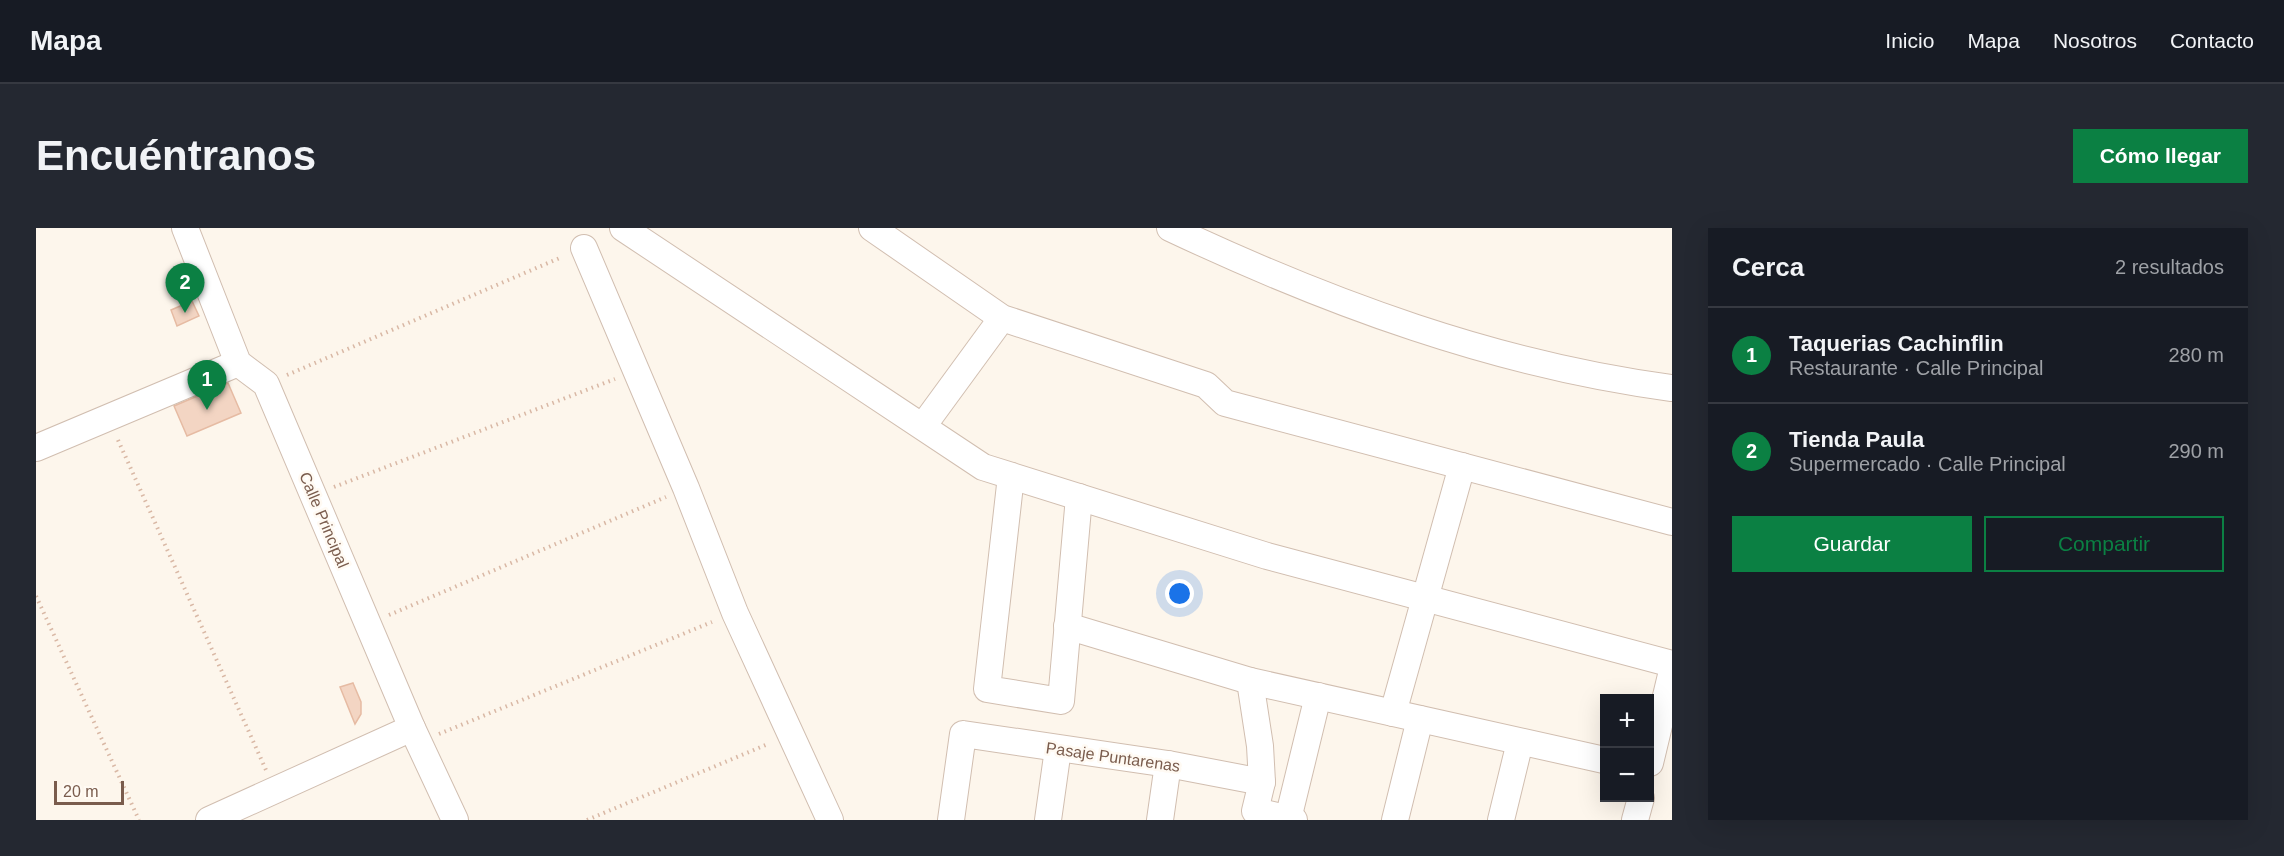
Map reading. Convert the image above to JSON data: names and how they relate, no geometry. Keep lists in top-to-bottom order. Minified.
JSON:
{"streets":{"street":["Calle Principal","Pasaje Puntarenas"]},"scale_bar":"20 m","page":{"header":"Mapa","nav":["Inicio","Mapa","Nosotros","Contacto"],"buttons":["Cómo llegar",["Guardar","Compartir"]],"title":"Encuéntranos","heading":["Cerca","2 resultados"],"pins":["2","1"],"list":[{"mark":"1","name":"Taquerias Cachinflin","note":"Restaurante · Calle Principal","value":"280 m"},{"mark":"2","name":"Tienda Paula","note":"Supermercado · Calle Principal","value":"290 m"}],"map_buttons":["+","−"],"scale":"20 m"}}
